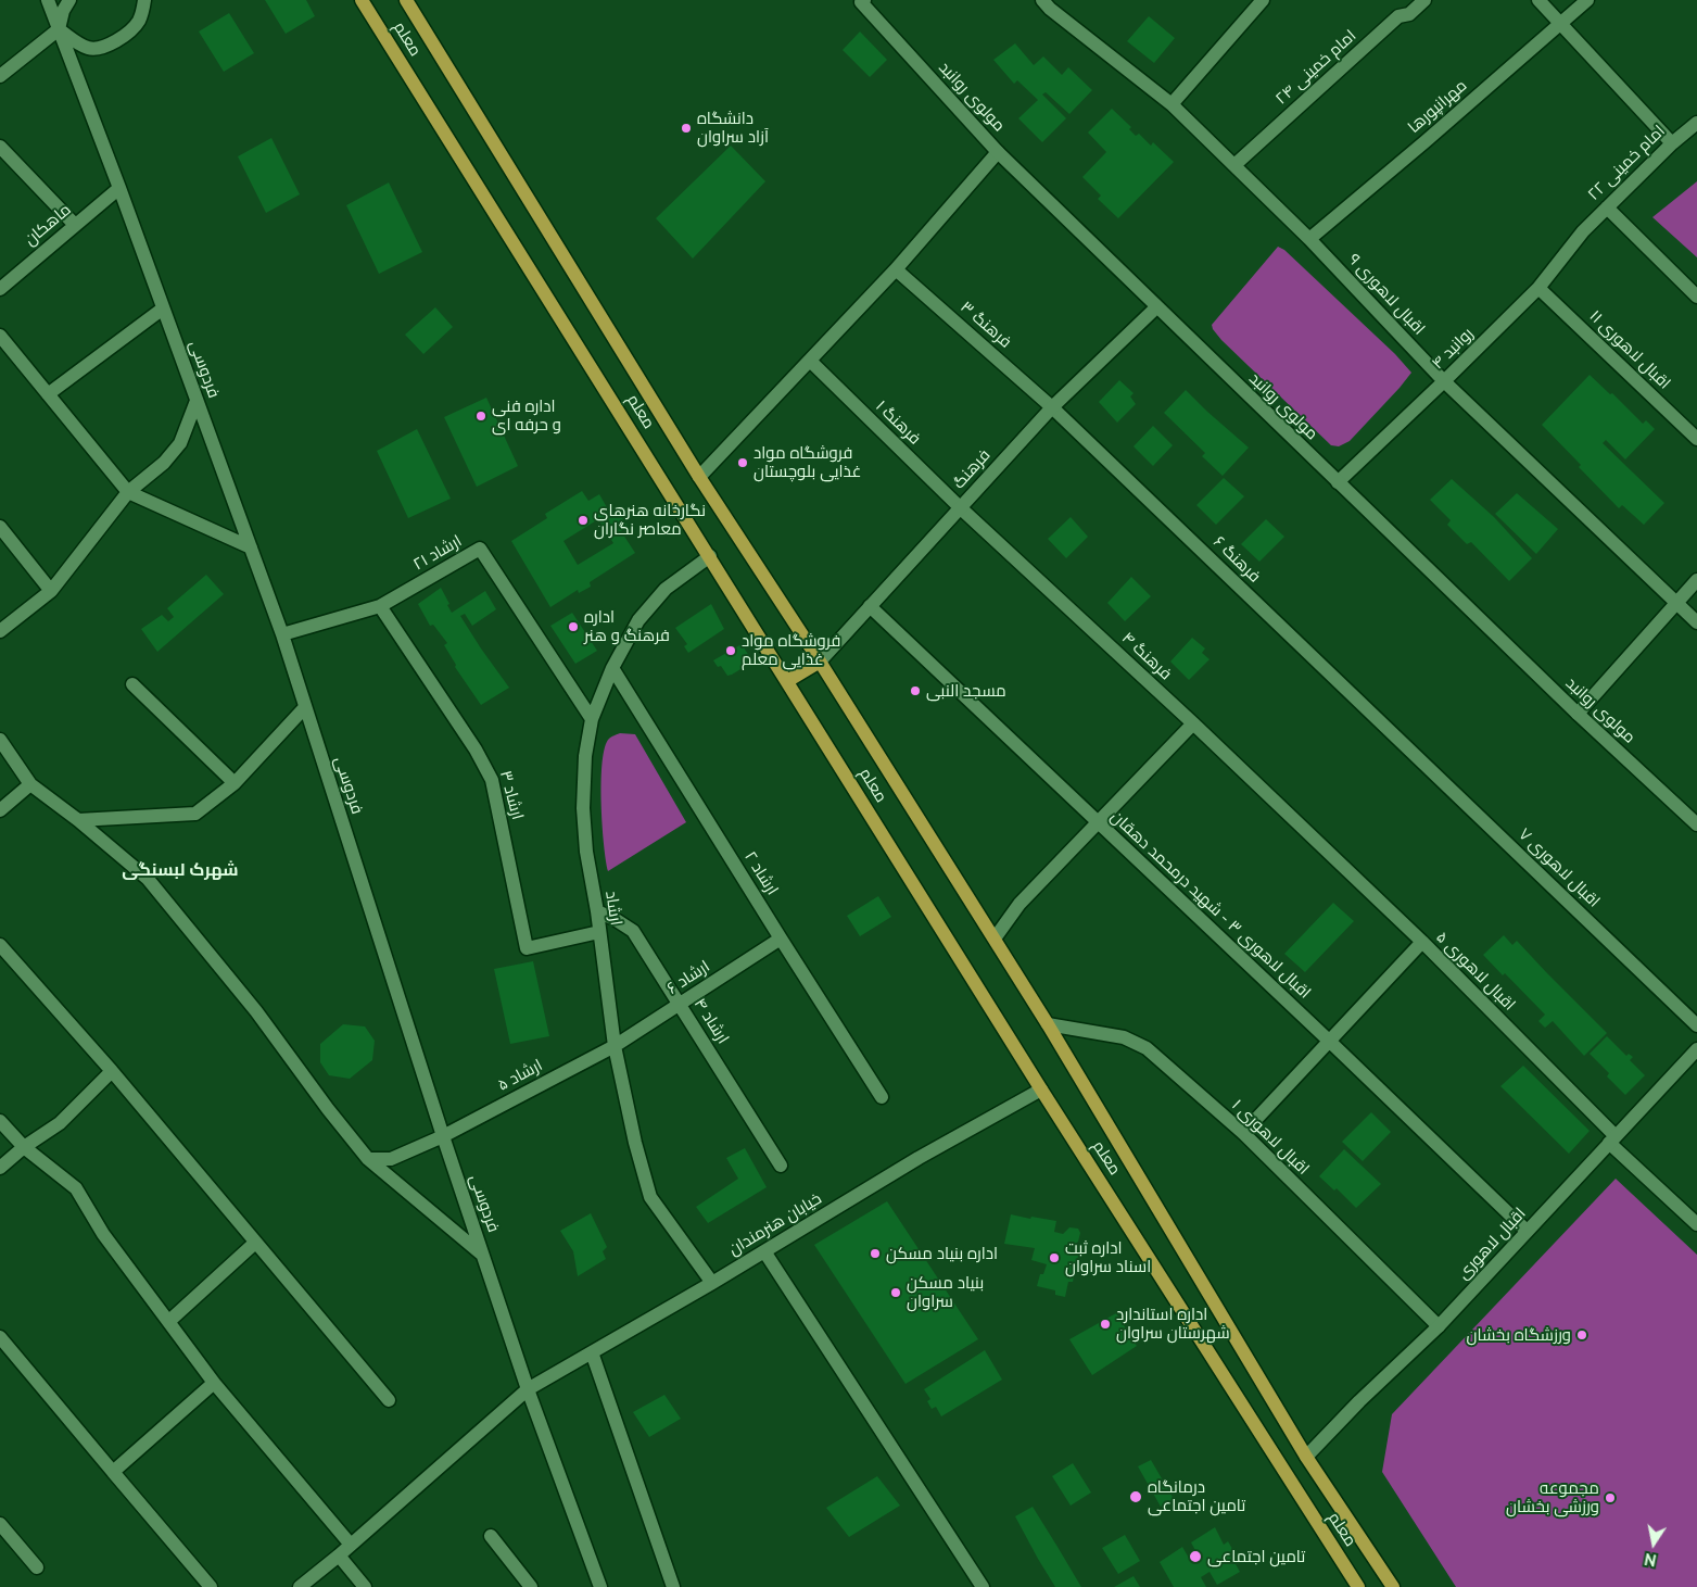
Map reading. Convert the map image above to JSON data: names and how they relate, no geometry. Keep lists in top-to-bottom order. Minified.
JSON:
{"streets":{"main road":["معلم"],"street":["امام خمینی ۲۴","مولوی روانبد","مهرانپورها","امام خمینی ۲۲","ماهکان","اقبال لاهوری ۹","فرهنگ ۳","روانبد ۴","اقبال لاهوری ۱۱","فردوسی","فرهنگ ۱","فرهنگ","ارشاد ۲۱","فرهنگ ۶","فرهنگ ۴","ارشاد ۳","اقبال لاهوری ۷","ارشاد ۲","اقبال لاهوری ۳ - شهید درمحمد دهقان","ارشاد","اقبال لاهوری ۵","ارشاد ۶","ارشاد ۴","ارشاد ۵","اقبال لاهوری ۱","خیابان هنرمندان","اقبال لاهوری"]},"crossings":[["معلم","فرهنگ"],["معلم","ارشاد"],["معلم","اقبال لاهوری ۱"],["معلم","خیابان هنرمندان"],["معلم","اقبال لاهوری"],["امام خمینی ۲۴","اقبال لاهوری ۹"],["مولوی روانبد","روانبد ۴"],["مولوی روانبد","فرهنگ"],["مهرانپورها","اقبال لاهوری ۹"],["امام خمینی ۲۲","روانبد ۴"],["ماهکان","فردوسی"],["اقبال لاهوری ۹","روانبد ۴"],["فرهنگ ۳","فرهنگ"],["فرهنگ ۳","فرهنگ ۶"],["روانبد ۴","اقبال لاهوری ۱۱"],["فردوسی","ارشاد ۲۱"],["فردوسی","ارشاد ۵"],["فردوسی","خیابان هنرمندان"],["فرهنگ ۱","فرهنگ"],["فرهنگ ۱","فرهنگ ۴"],["فرهنگ","فرهنگ ۶"],["فرهنگ","فرهنگ ۴"],["فرهنگ","اقبال لاهوری ۳ - شهید درمحمد دهقان"],["ارشاد ۲۱","ارشاد ۳"],["ارشاد ۲۱","ارشاد"],["فرهنگ ۶","اقبال لاهوری ۷"],["فرهنگ ۴","اقبال لاهوری ۵"],["ارشاد ۳","ارشاد"],["ارشاد ۲","ارشاد"],["ارشاد ۲","ارشاد ۶"],["اقبال لاهوری ۳ - شهید درمحمد دهقان","اقبال لاهوری"],["ارشاد","ارشاد ۶"],["ارشاد","ارشاد ۴"],["ارشاد","ارشاد ۵"],["ارشاد","خیابان هنرمندان"],["اقبال لاهوری ۵","اقبال لاهوری"],["ارشاد ۶","ارشاد ۴"],["ارشاد ۶","ارشاد ۵"],["اقبال لاهوری ۱","اقبال لاهوری"]],"districts":["شهرک لبسنگی"],"places":["دانشگاه آزاد سراوان","اداره فنی و حرفه ای","فروشگاه مواد غذایی بلوچستان","نگارخانه هنرهای معاصر نگاران","اداره فرهنگ و هنر","فروشگاه مواد غذایی معلم","مسجد النبی","اداره بنیاد مسکن","اداره ثبت اسناد سراوان","بنیاد مسکن سراوان","اداره استاندارد شهرستان سراوان","ورزشگاه بخشان","درمانگاه تامین اجتماعی","مجموعه ورزشی بخشان","تامین اجتماعی"],"north":"bottom"}
